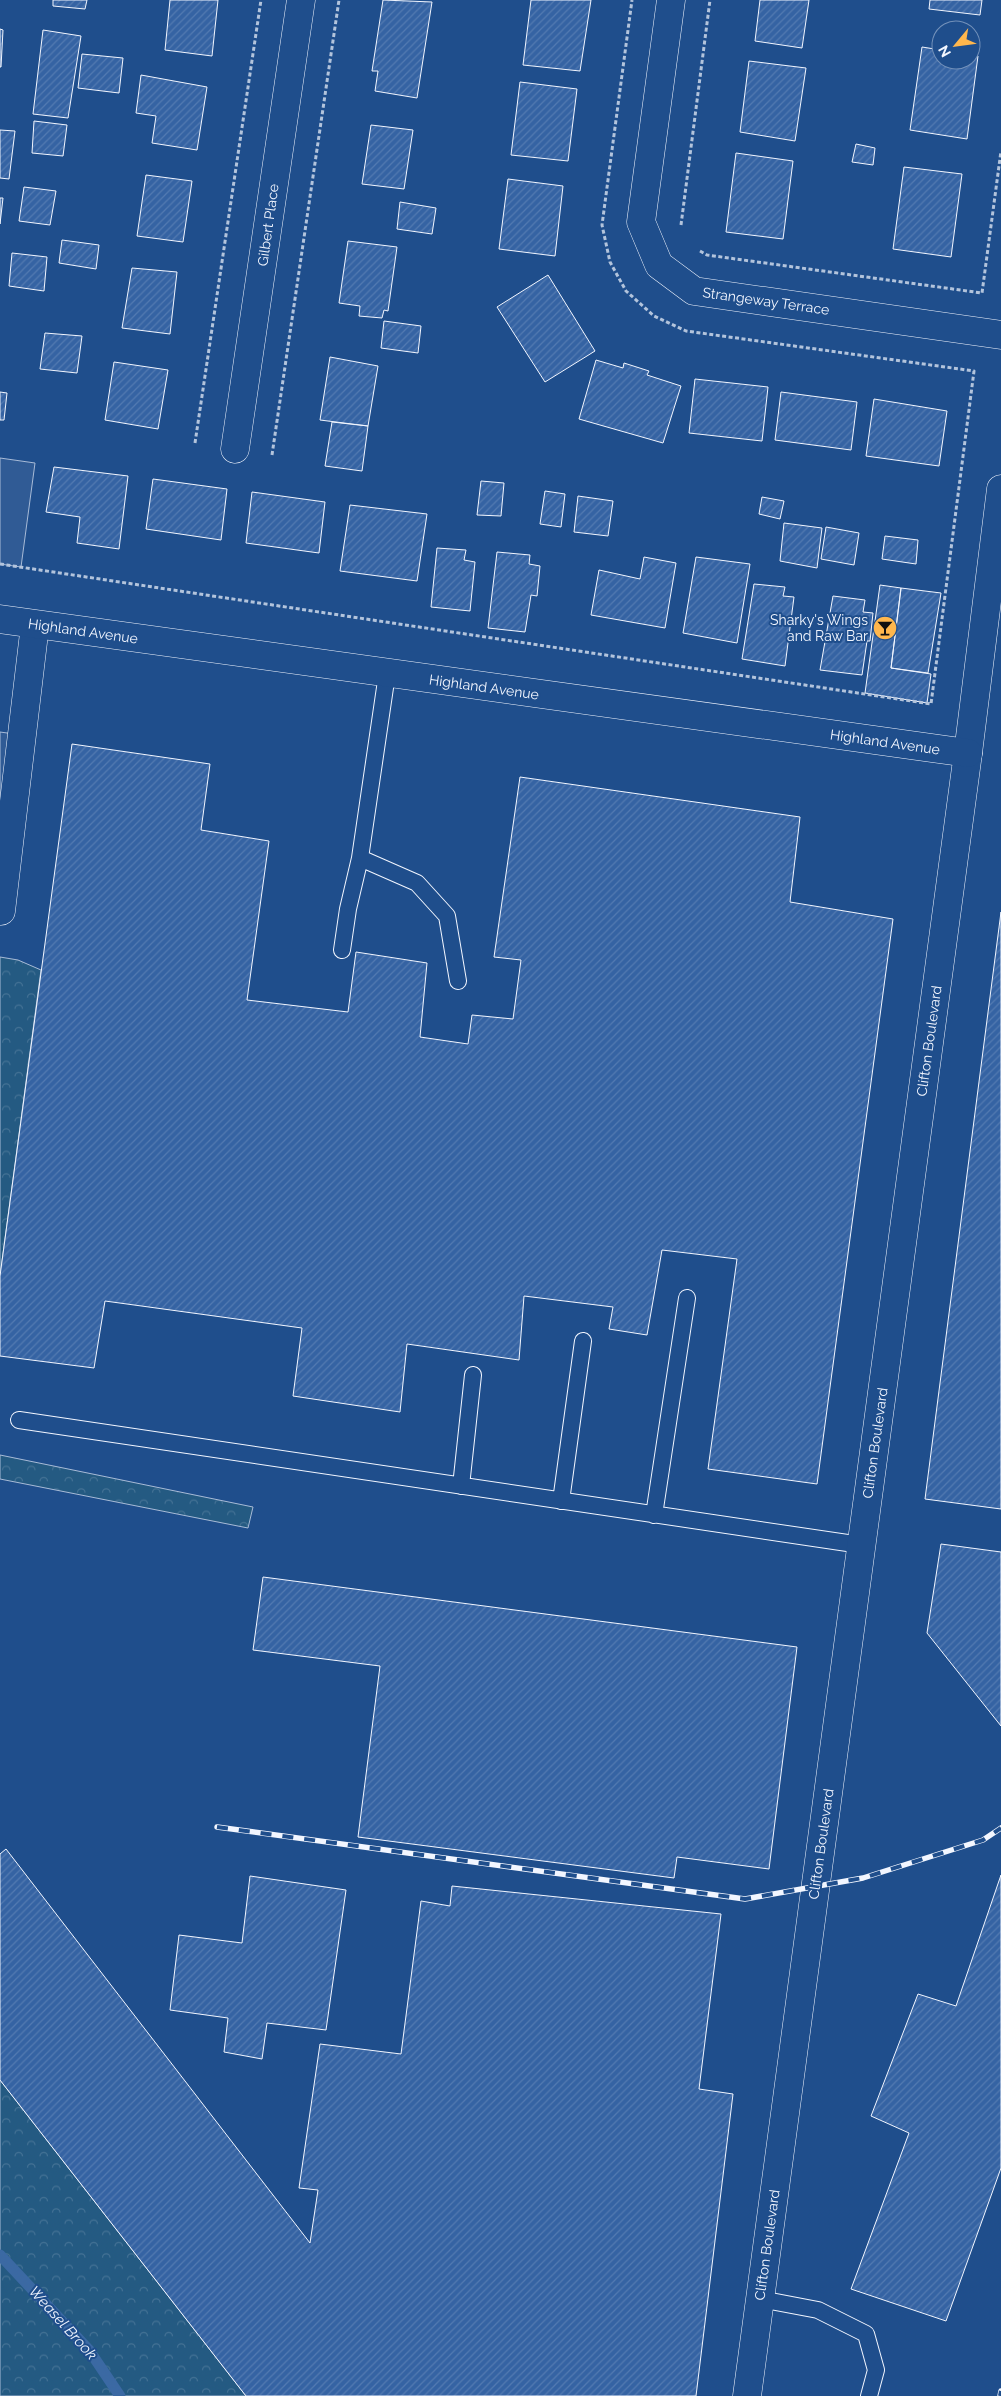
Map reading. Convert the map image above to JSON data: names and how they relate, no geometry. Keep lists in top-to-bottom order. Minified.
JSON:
{"streets":{"street":["Gilbert Place","Strangeway Terrace","Highland Avenue","Clifton Boulevard"]},"crossings":[["Highland Avenue","Clifton Boulevard"]],"water":["Weasel Brook"],"places":{"bar":["Sharky's Wings and Raw Bar"]},"north":"bottom left"}
